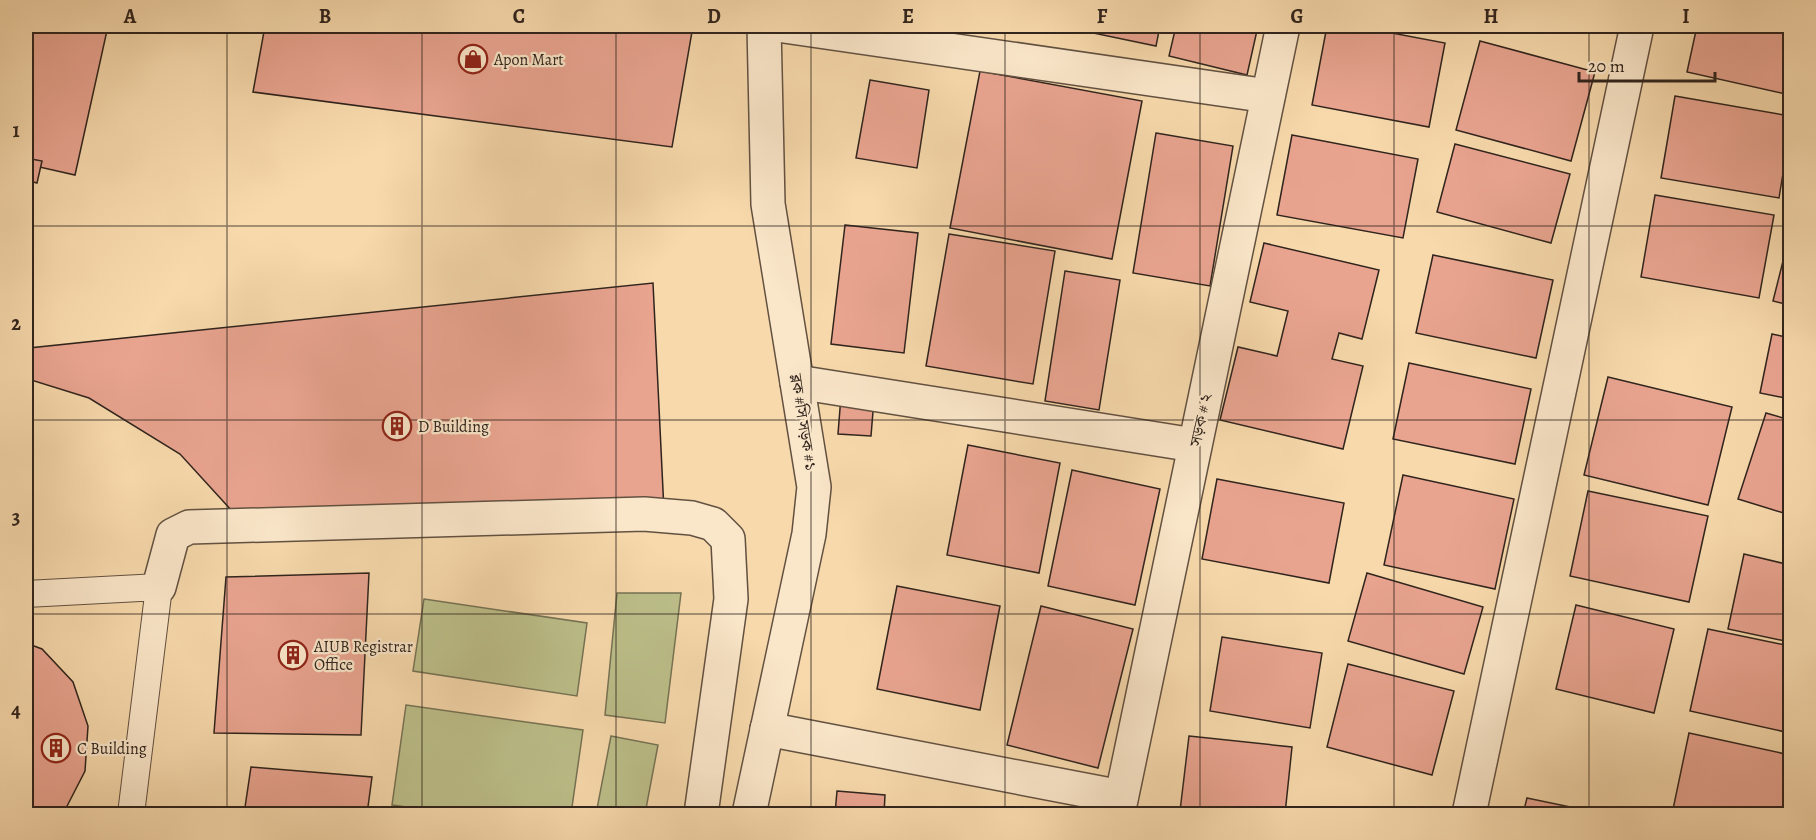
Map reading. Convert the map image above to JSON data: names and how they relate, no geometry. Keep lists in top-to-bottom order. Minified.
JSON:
{"streets":{"street":["সড়ক # ২","ব্লক #সি সড়ক #১"]},"places":{"shop":["Apon Mart"],"building":["D Building","AIUB Registrar Office","C Building"]},"scale_bar":"20 m","grid":{"columns":["A","B","C","D","E","F","G","H","I"],"rows":["1","2","3","4"]}}
